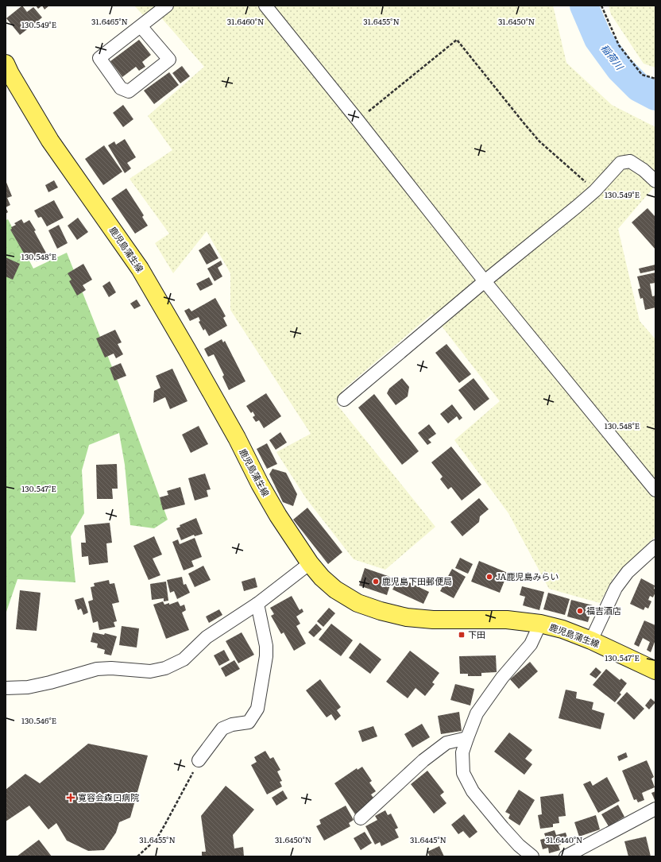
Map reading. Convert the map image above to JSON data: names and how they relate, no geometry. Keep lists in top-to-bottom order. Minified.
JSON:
{"streets":{"main road":["鹿児島蒲生線"]},"water":["稲荷川"],"places":{"other":["JA鹿児島みらい","鹿児島下田郵便局","福吉酒店"],"transit":["下田"],"health":["寛容会森口病院"]},"coordinates":["31.6465°N","31.6460°N","31.6455°N","31.6450°N","130.549°E","130.548°E","130.547°E","130.546°E","31.6445°N","31.6440°N"]}
